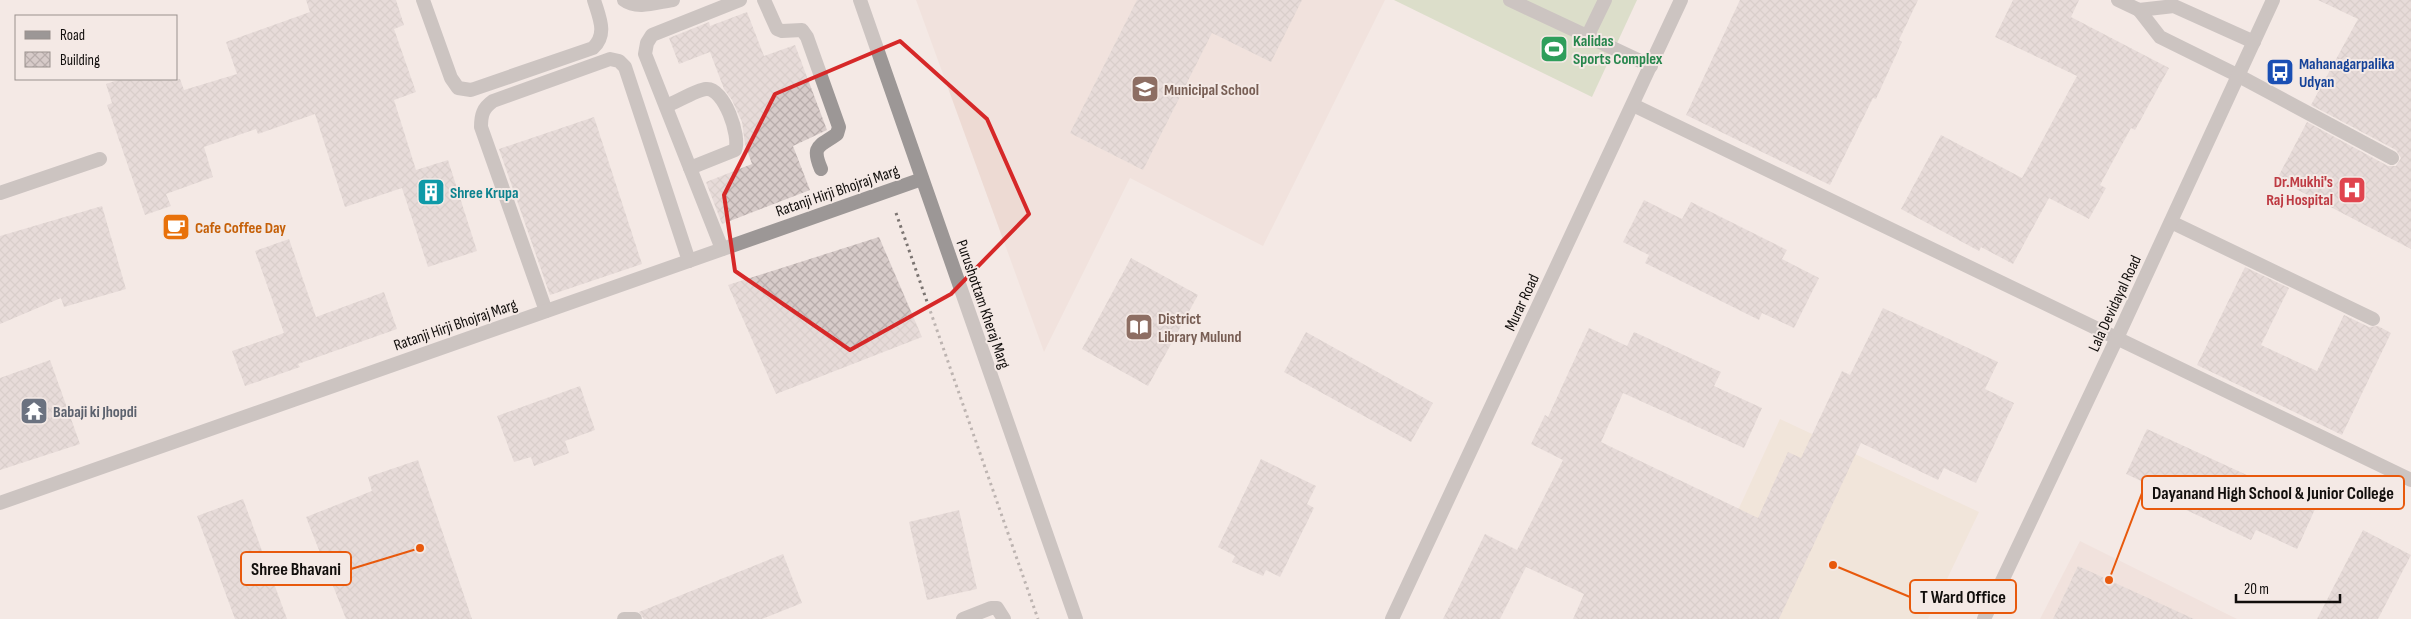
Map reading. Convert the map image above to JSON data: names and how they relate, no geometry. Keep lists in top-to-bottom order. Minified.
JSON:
{"streets":{"street":["Ratanji Hirji Bhojraj Marg","Murar Road","Lala Devidayal Road","Purushottam Kheraj Marg"]},"crossings":[["Ratanji Hirji Bhojraj Marg","Purushottam Kheraj Marg"]],"places":{"sports":["Kalidas Sports Complex"],"bus stop":["Mahanagarpalika Udyan"],"school or university":["Municipal School"],"hospital":["Dr.Mukhi's Raj Hospital"],"building":["Shree Krupa"],"cafe":["Cafe Coffee Day"],"library":["District Library Mulund"],"temple":["Babaji ki Jhopdi"],"other":["Shree Bhavani","T Ward Office","Dayanand High School & Junior College"]},"legend":["Road","Building"],"scale_bar":"20 m"}
